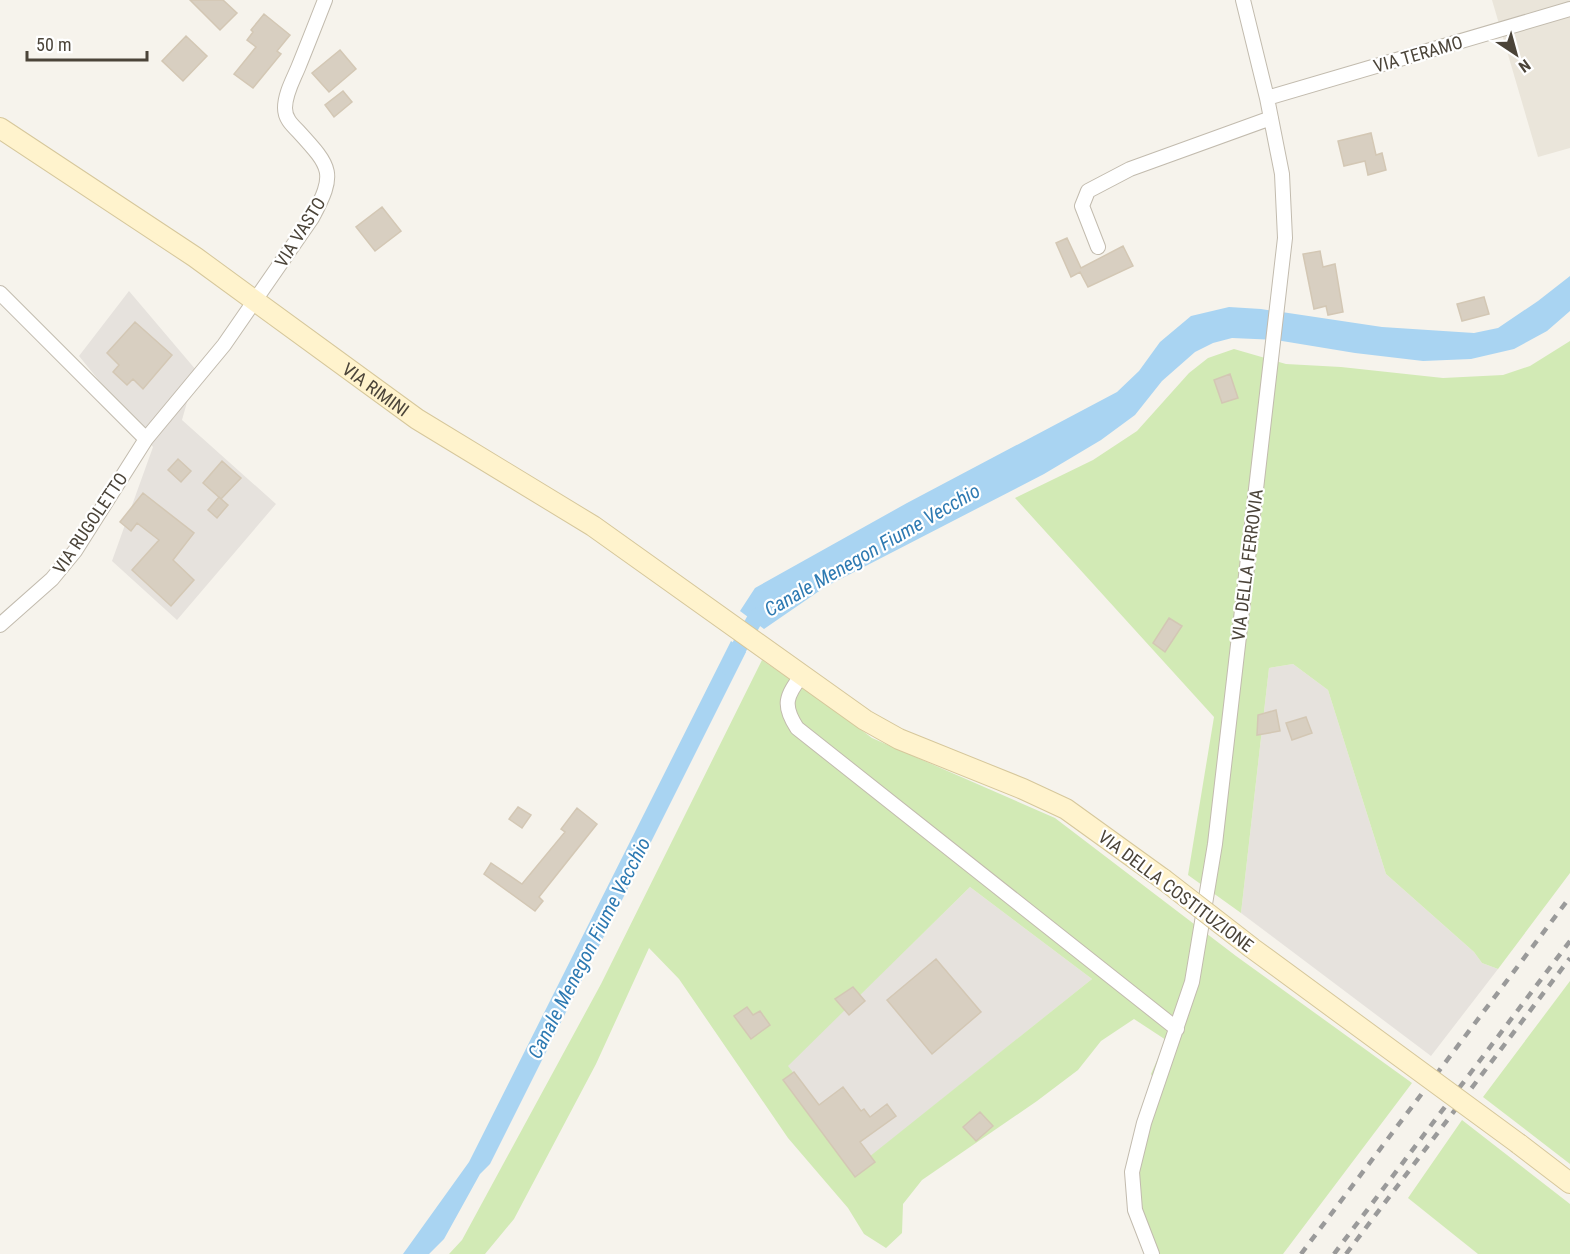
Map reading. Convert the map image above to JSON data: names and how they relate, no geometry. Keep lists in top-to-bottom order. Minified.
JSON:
{"streets":{"main road":["VIA RIMINI","VIA DELLA COSTITUZIONE"],"street":["VIA TERAMO","VIA VASTO","VIA RUGOLETTO","VIA DELLA FERROVIA"]},"crossings":[["VIA TERAMO","VIA DELLA FERROVIA"],["VIA VASTO","VIA RIMINI"],["VIA VASTO","VIA RUGOLETTO"],["VIA RIMINI","VIA RUGOLETTO"],["VIA RIMINI","VIA DELLA COSTITUZIONE"]],"water":["Canale Menegon Fiume Vecchio"],"scale_bar":"50 m","north":"bottom right"}
